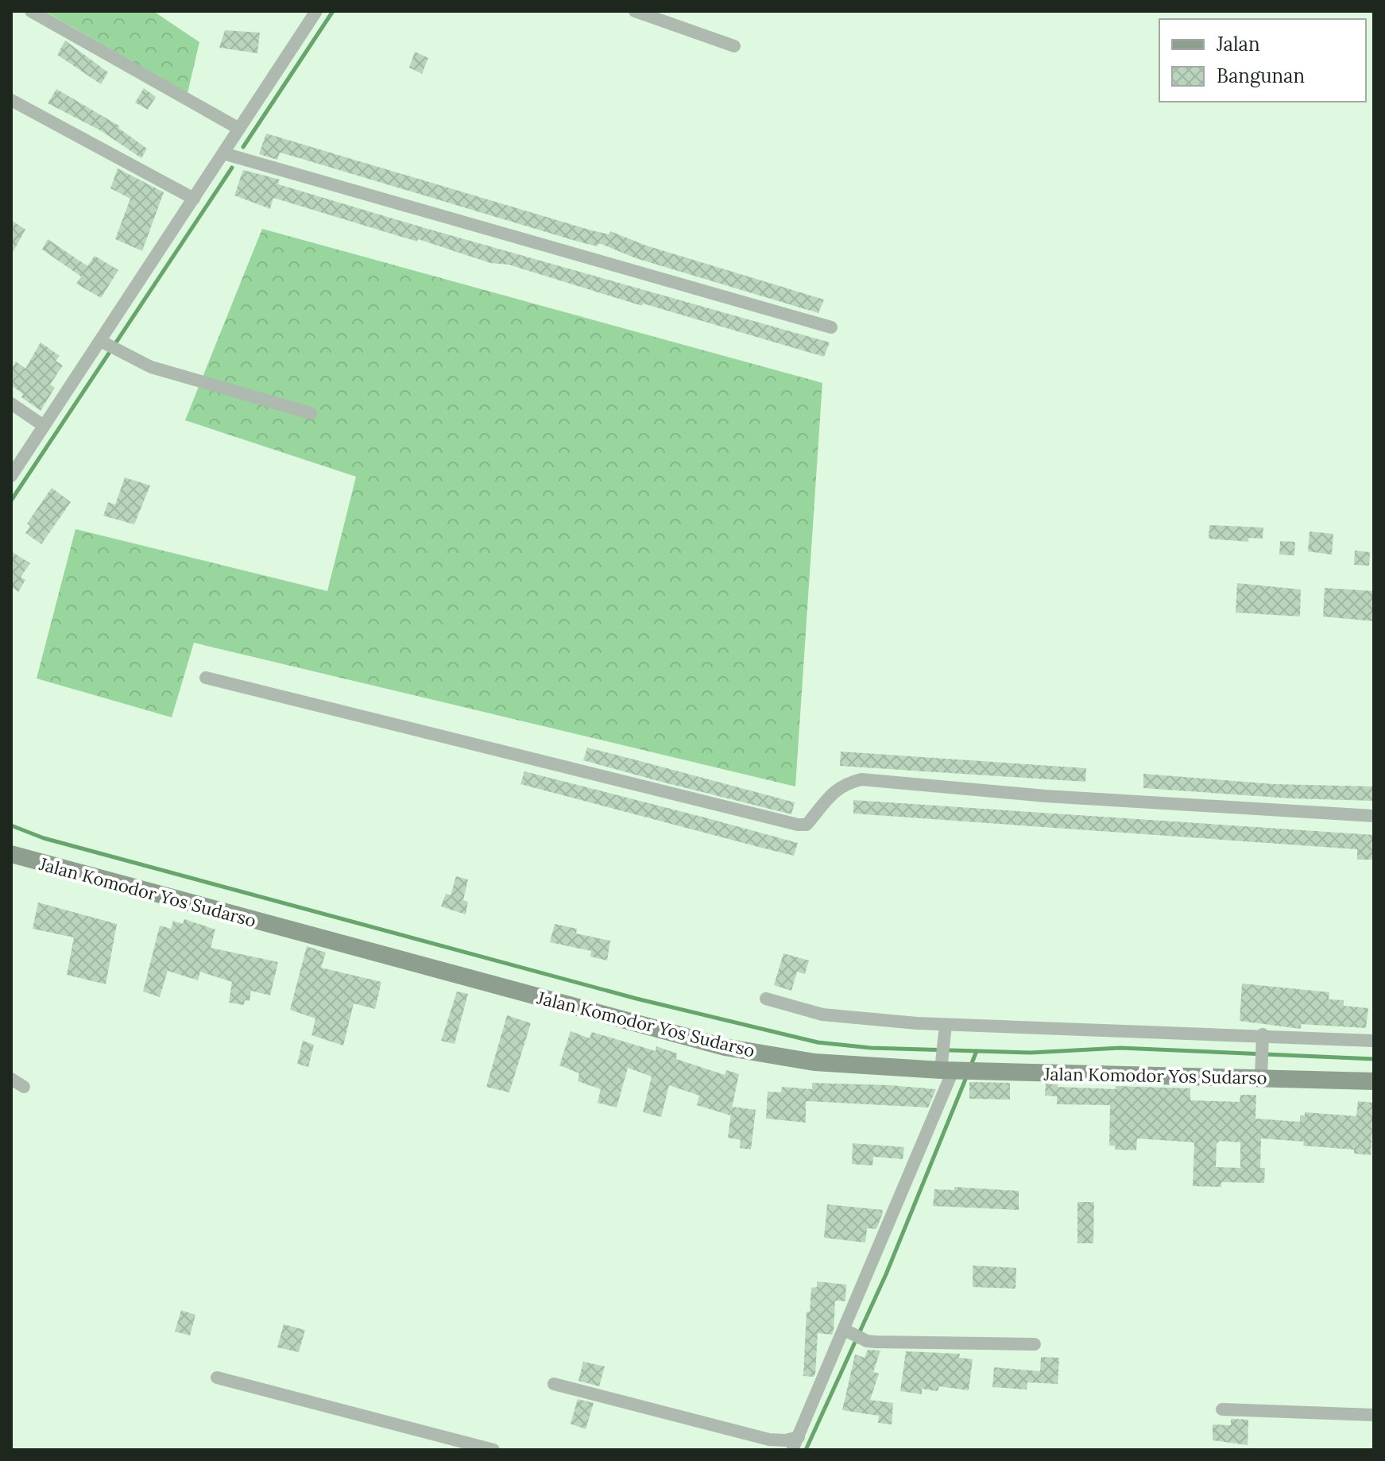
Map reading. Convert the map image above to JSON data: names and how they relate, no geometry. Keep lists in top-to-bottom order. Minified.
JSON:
{"streets":{"street":["Jalan Komodor Yos Sudarso"]},"legend":["Jalan","Bangunan"]}
